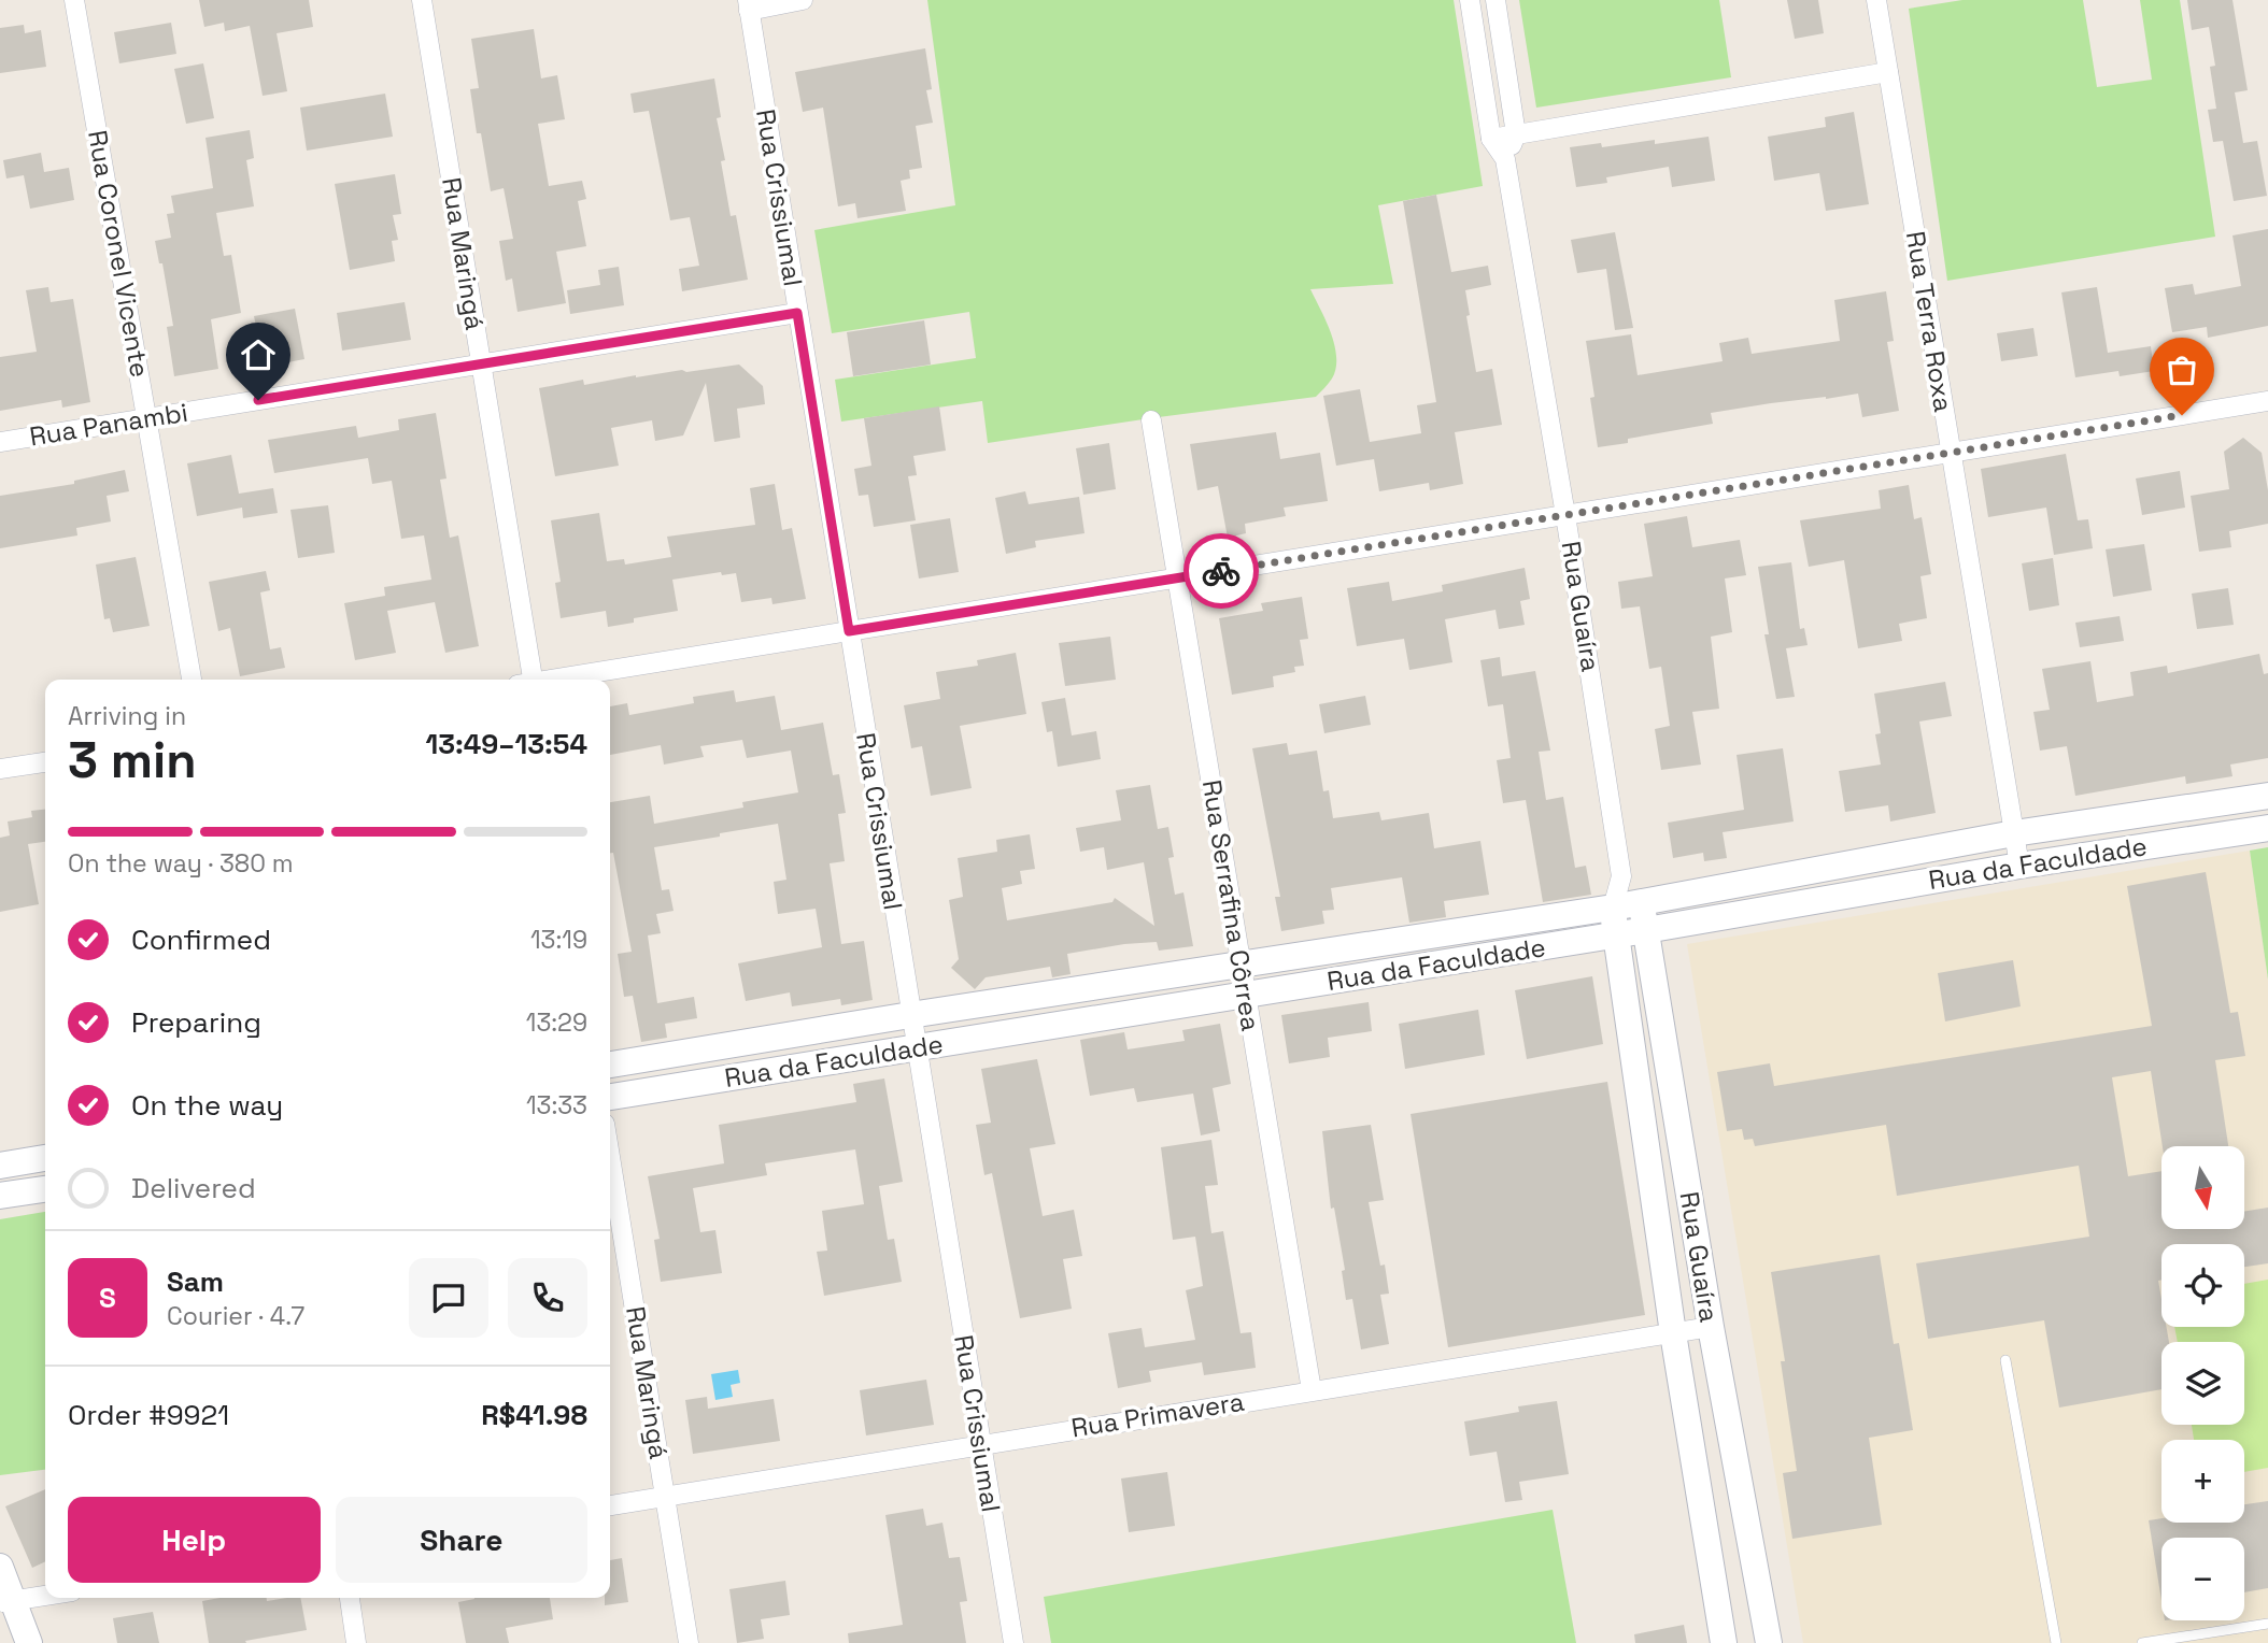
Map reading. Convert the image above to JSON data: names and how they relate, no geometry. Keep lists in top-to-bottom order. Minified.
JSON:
{"streets":{"street":["Rua Crissiumal","Rua Coronel Vicente","Rua Maringá","Rua Terra Roxa","Rua Panambi","Rua Guaíra","Rua da Faculdade","Rua Serrafina Côrrea","Rua Primavera"]},"crossings":[["Rua Crissiumal","Rua Panambi"],["Rua Crissiumal","Rua da Faculdade"],["Rua Crissiumal","Rua Primavera"],["Rua Coronel Vicente","Rua Panambi"],["Rua Maringá","Rua Panambi"],["Rua Maringá","Rua Primavera"],["Rua Terra Roxa","Rua da Faculdade"],["Rua Guaíra","Rua da Faculdade"],["Rua Guaíra","Rua Primavera"],["Rua da Faculdade","Rua Serrafina Côrrea"],["Rua Serrafina Côrrea","Rua Primavera"]],"north":"bottom","page":{"heading":["3 min","Arriving in","13:49–13:54"],"panel":["Sam","Courier · 4.7","Order #9921","R$41.98"],"bar":"On the way · 380 m","list":[["Confirmed","13:19"],["Preparing","13:29"],["On the way","13:33"],"Delivered"],"map_buttons":["+","−"],"round":"S","buttons":["Help","Share"]}}
